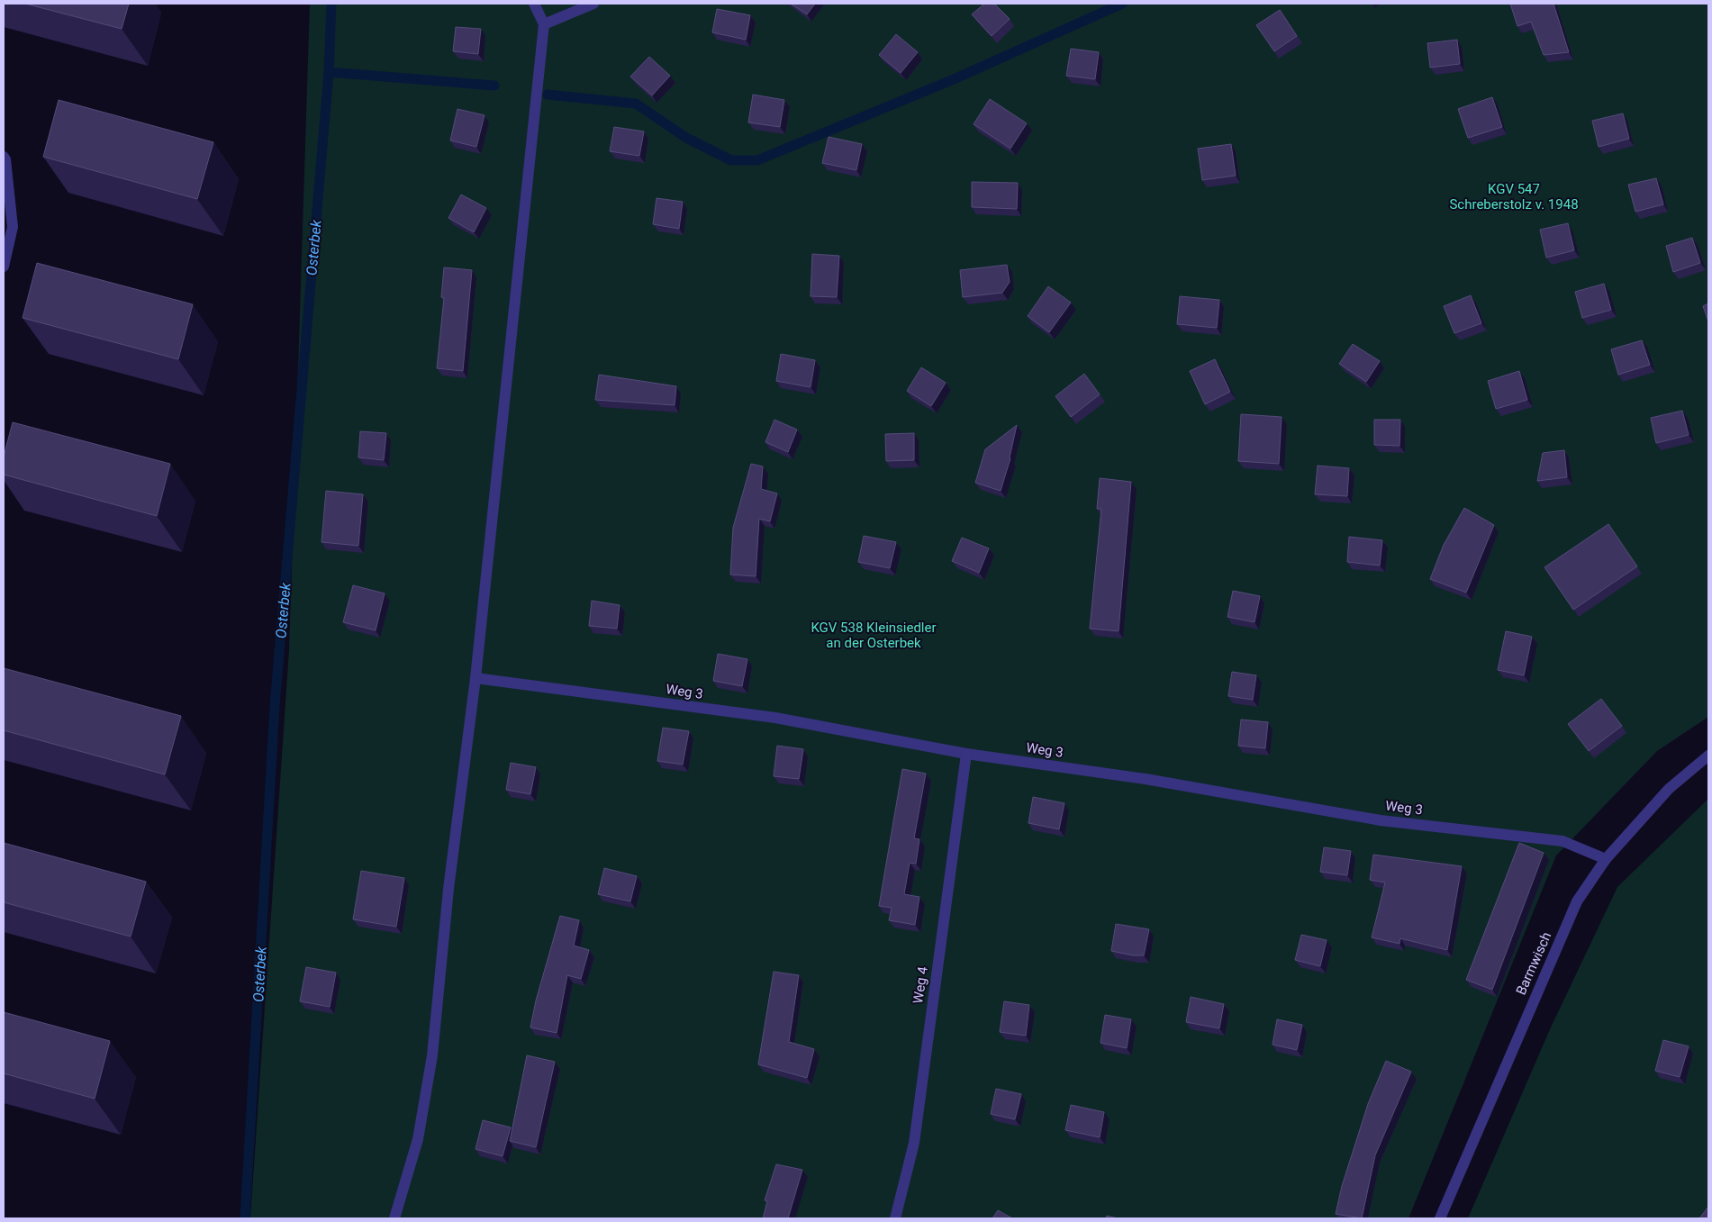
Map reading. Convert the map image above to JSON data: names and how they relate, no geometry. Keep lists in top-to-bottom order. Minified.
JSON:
{"streets":{"street":["Weg 3","Barmwisch","Weg 4"]},"crossings":[["Weg 3","Barmwisch"],["Weg 3","Weg 4"]],"water":["Osterbek"],"parks":["KGV 547 Schreberstolz v. 1948","KGV 538 Kleinsiedler an der Osterbek"]}
